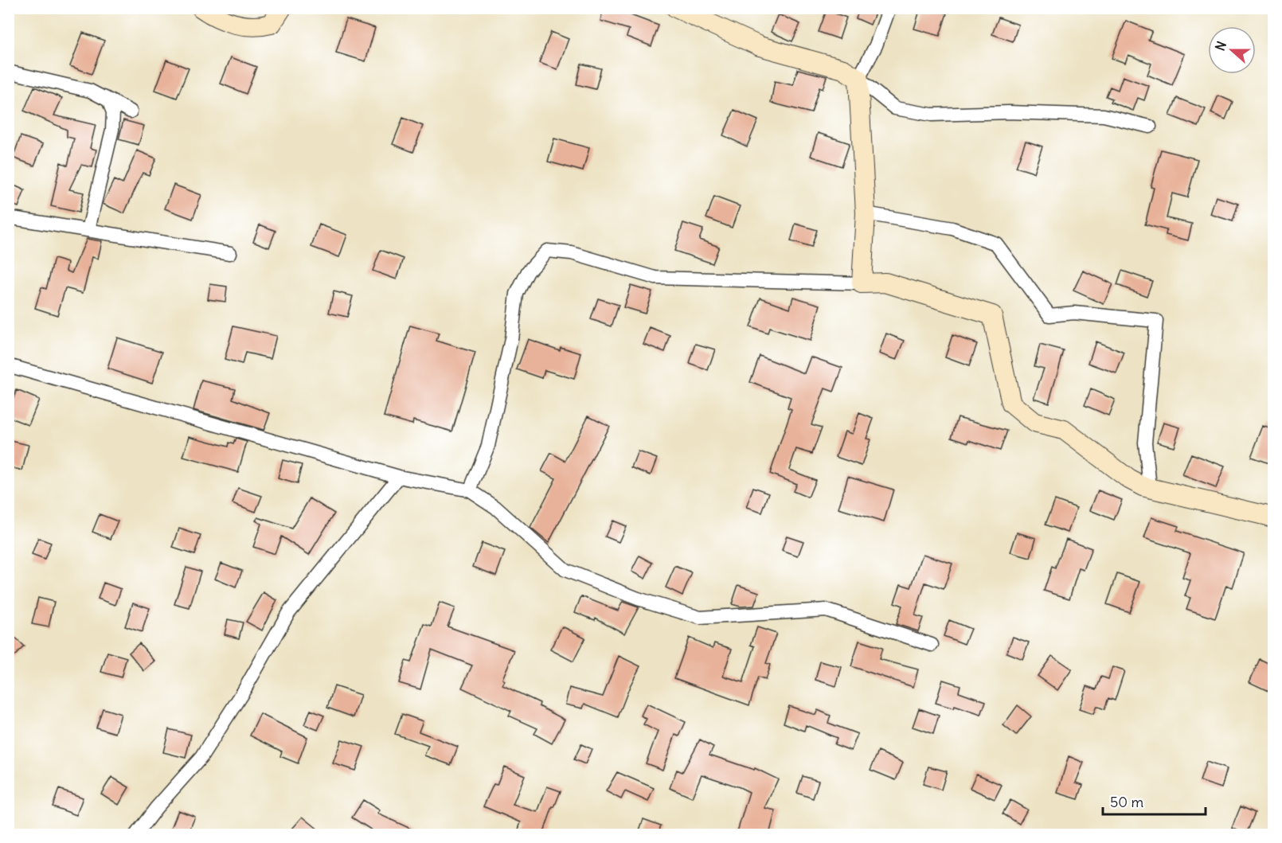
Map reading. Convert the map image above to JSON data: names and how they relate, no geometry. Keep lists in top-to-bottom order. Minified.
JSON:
{"scale_bar":"50 m","north":"left"}
